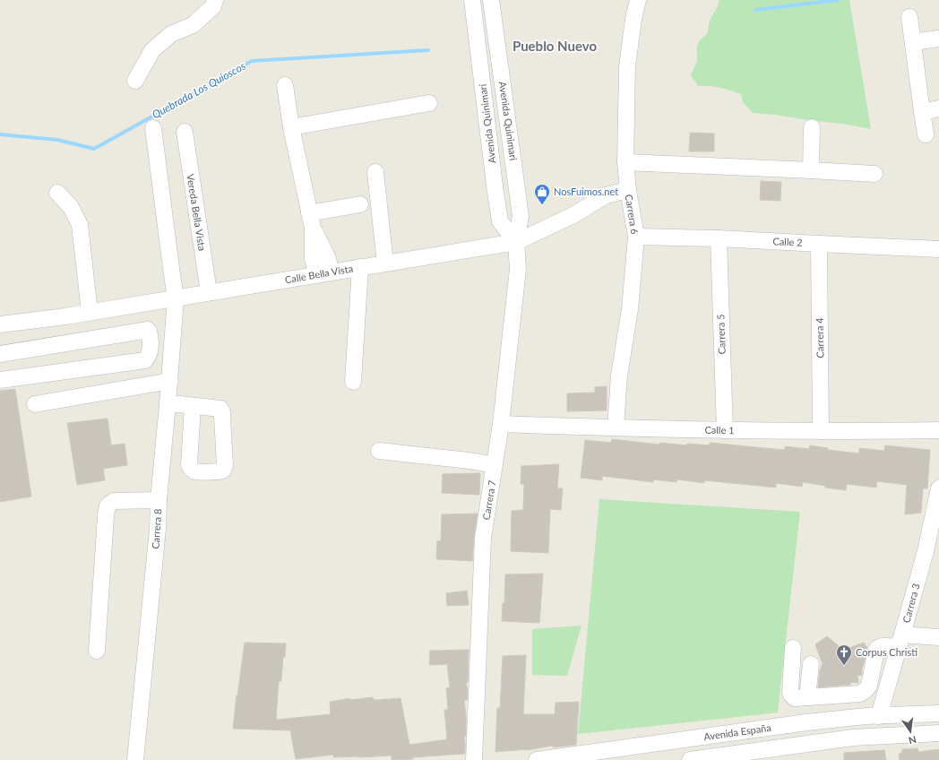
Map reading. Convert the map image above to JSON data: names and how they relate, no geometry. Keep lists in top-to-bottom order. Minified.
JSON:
{"streets":{"street":["Avenida Quinimari","Avenida Quinimarí","Vereda Bella Vista","Carrera 6","Calle 2","Calle Bella Vista","Carrera 5","Carrera 4","Calle 1","Carrera 7","Carrera 8","Carrera 3","Avenida España"]},"crossings":[["Avenida Quinimari","Avenida Quinimarí"],["Avenida Quinimari","Calle Bella Vista"],["Avenida Quinimari","Carrera 7"],["Avenida Quinimarí","Calle Bella Vista"],["Avenida Quinimarí","Carrera 7"],["Vereda Bella Vista","Calle Bella Vista"],["Carrera 6","Calle 2"],["Carrera 6","Calle Bella Vista"],["Carrera 6","Calle 1"],["Calle 2","Carrera 5"],["Calle 2","Carrera 4"],["Calle Bella Vista","Carrera 7"],["Calle Bella Vista","Carrera 8"],["Carrera 5","Calle 1"],["Carrera 4","Calle 1"],["Calle 1","Carrera 7"],["Carrera 3","Avenida España"]],"districts":["Pueblo Nuevo"],"water":["Quebrada Los Quioscos"],"places":{"shop":["NosFuimos.net"],"church":["Corpus Christi"]},"north":"bottom"}
